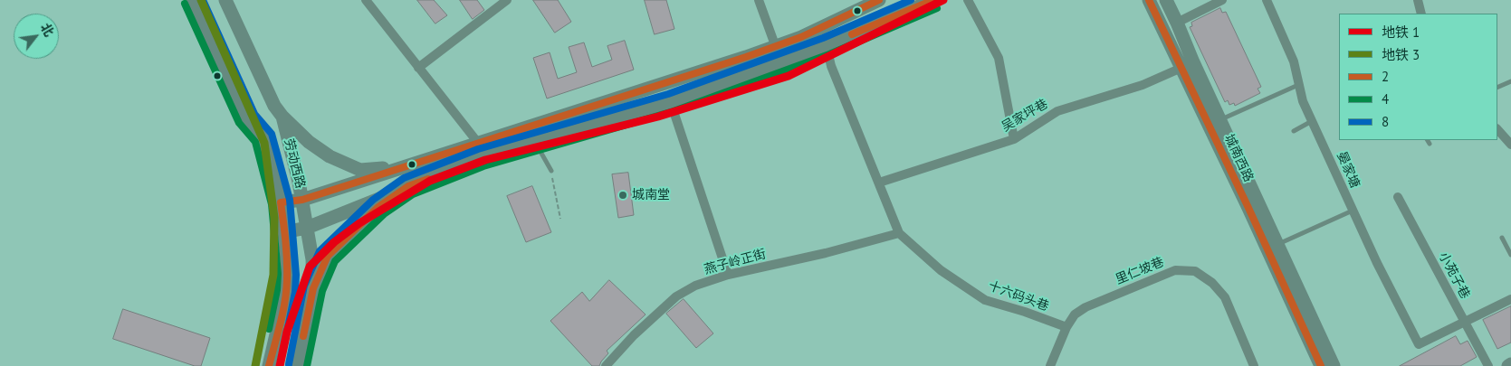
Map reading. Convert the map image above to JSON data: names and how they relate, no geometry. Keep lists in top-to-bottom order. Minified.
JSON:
{"streets":{"main road":["城南西路","劳动西路"],"street":["吴家坪巷","晏家塘","燕子岭正街","里仁坡巷","小苑子巷","十六码头巷"]},"crossings":[["吴家坪巷","城南西路"],["晏家塘","小苑子巷"],["燕子岭正街","十六码头巷"],["里仁坡巷","十六码头巷"]],"places":["城南堂"],"lines":["metro line 1","metro line 3","transit line 2","transit line 8","transit line 4"],"legend":["地铁 1","地铁 3","2","4","8"],"north":"top right"}
